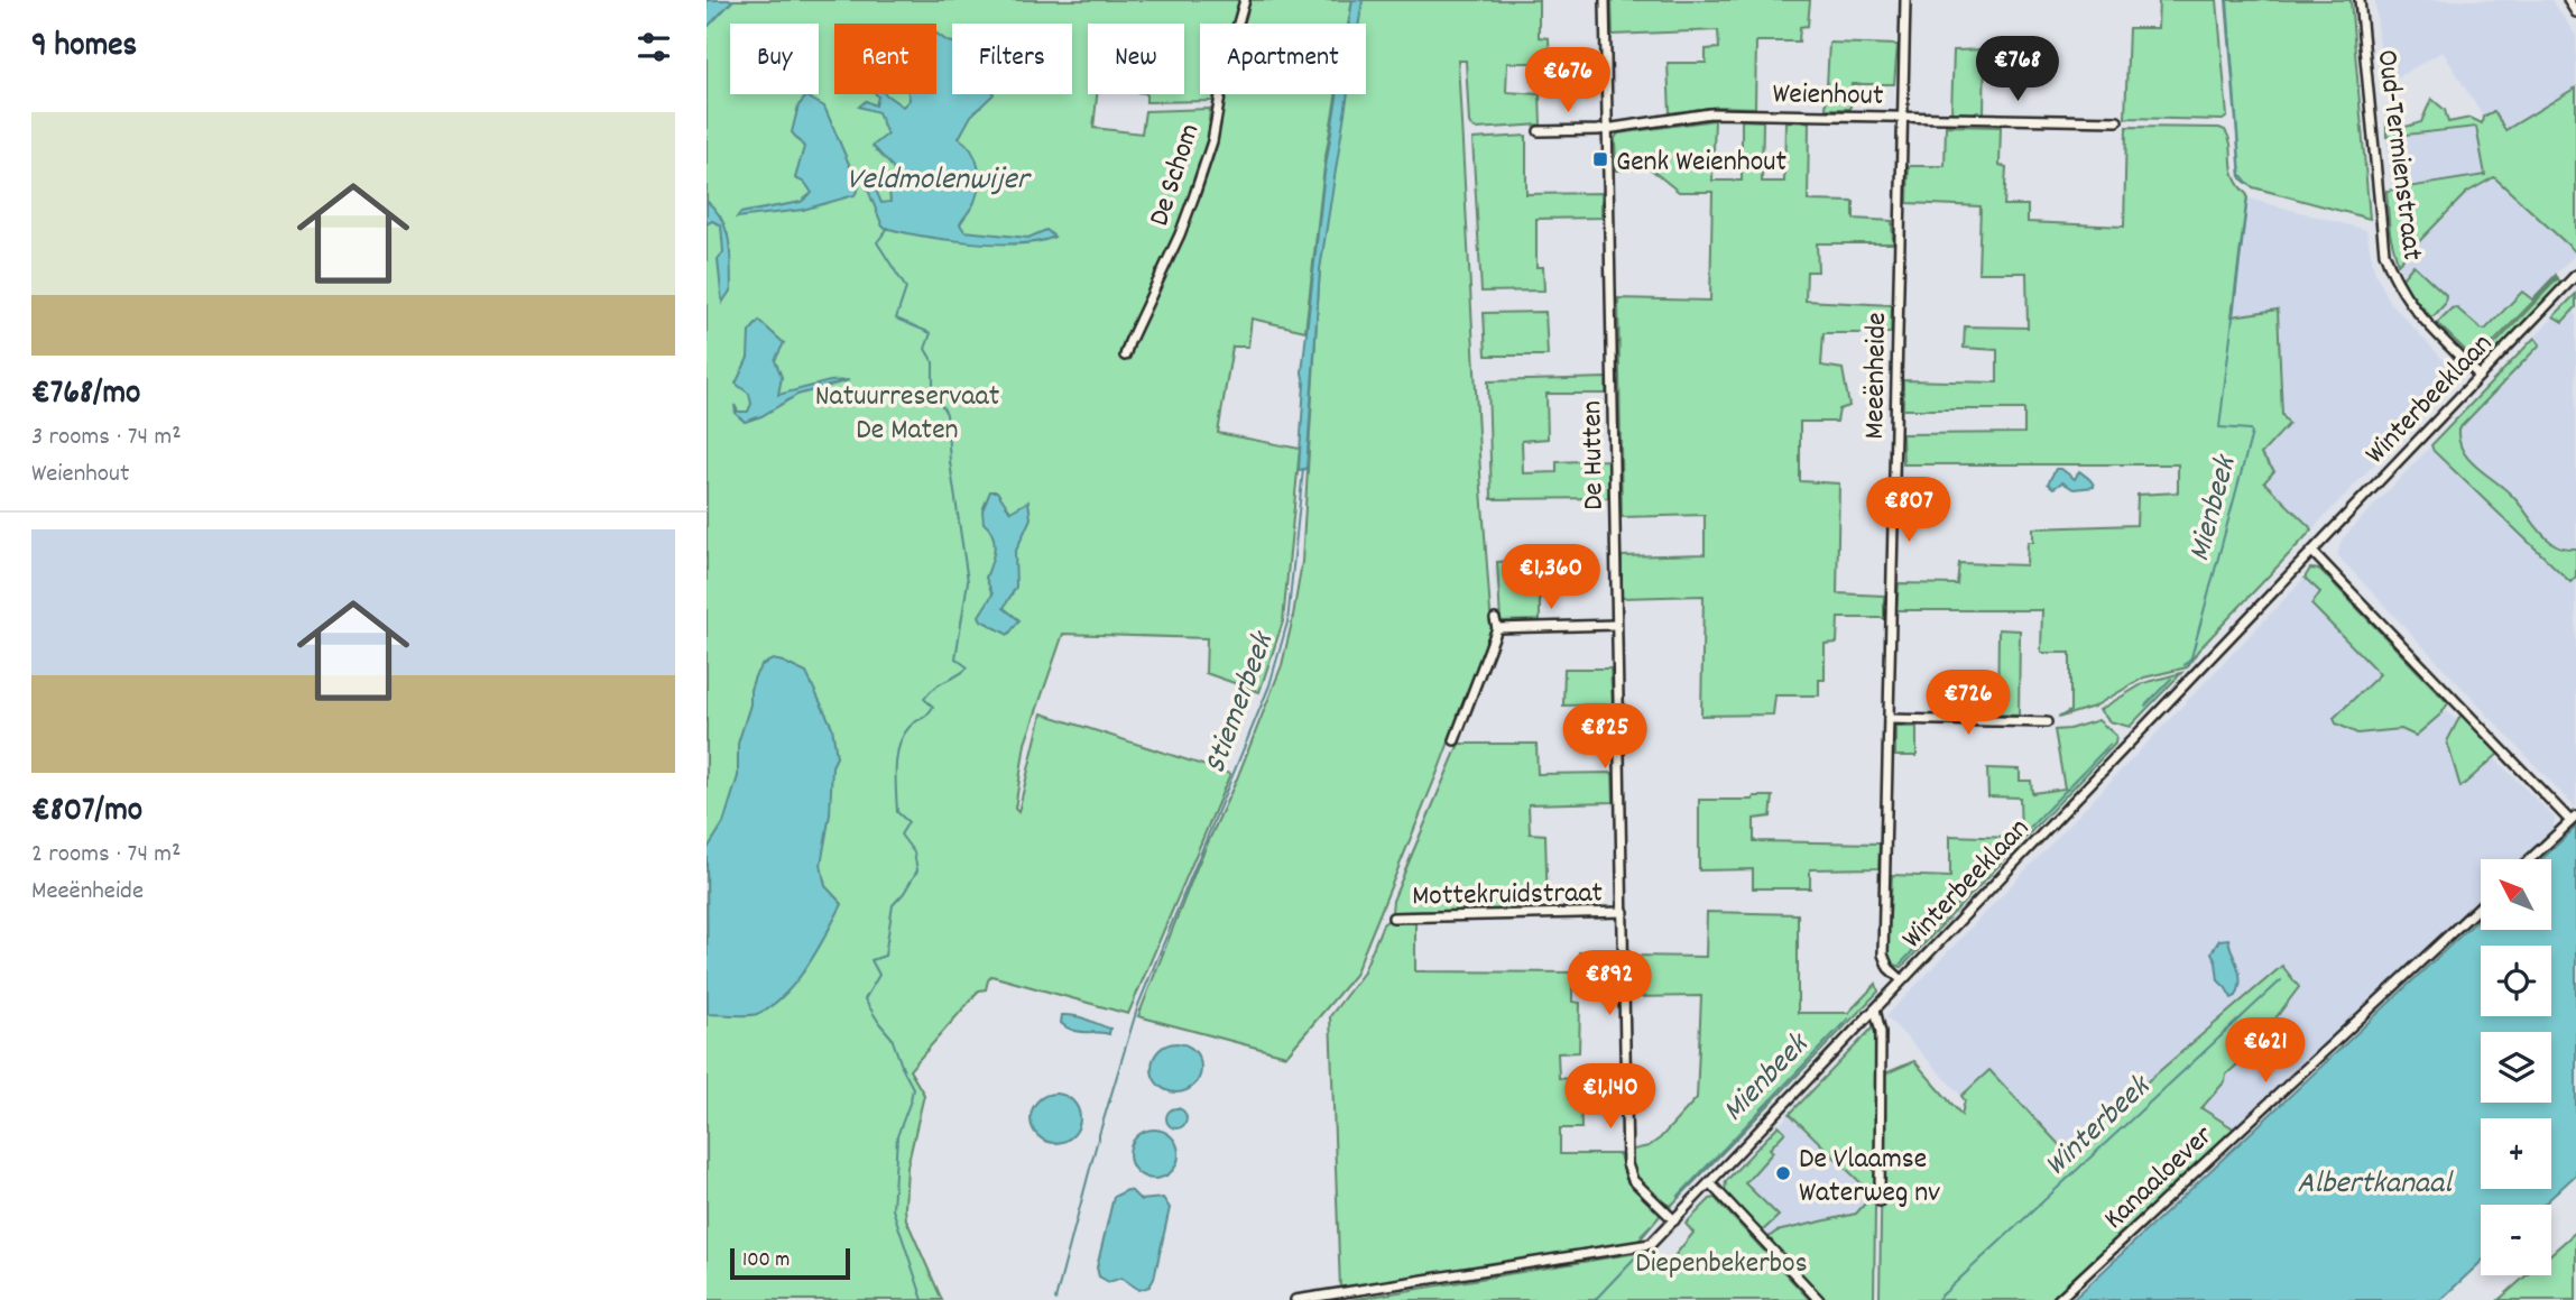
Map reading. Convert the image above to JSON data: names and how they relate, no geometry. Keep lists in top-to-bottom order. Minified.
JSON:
{"streets":{"street":["Weienhout","Oud-Termienstraat","De Schom","Meeënheide","Winterbeeklaan","De Hutten","Mottekruidstraat","Kanaaloever"]},"crossings":[["Weienhout","Meeënheide"],["Weienhout","De Hutten"],["Oud-Termienstraat","Winterbeeklaan"],["Meeënheide","Winterbeeklaan"],["Winterbeeklaan","De Hutten"],["De Hutten","Mottekruidstraat"]],"water":["Veldmolenwijer","Mienbeek","Stiemerbeek","Winterbeek","Albertkanaal"],"parks":["Natuurreservaat De Maten","Diepenbekerbos"],"places":{"transit":["Genk Weienhout"],"other":["De Vlaamse Waterweg nv"]},"scale_bar":"100 m","north":"top left","page":{"heading":"9 homes","chip":["Buy","Rent","Filters","New","Apartment"],"price":["€768","€676","€807","€1,360","€726","€825","€892","€621","€1,140"],"list":[{"name":"€768/mo","note":"3 rooms · 74 m² · Weienhout"},{"name":"€807/mo","note":"2 rooms · 74 m² · Meeënheide"}],"map_buttons":["+","−"],"scale":"100 m"}}
